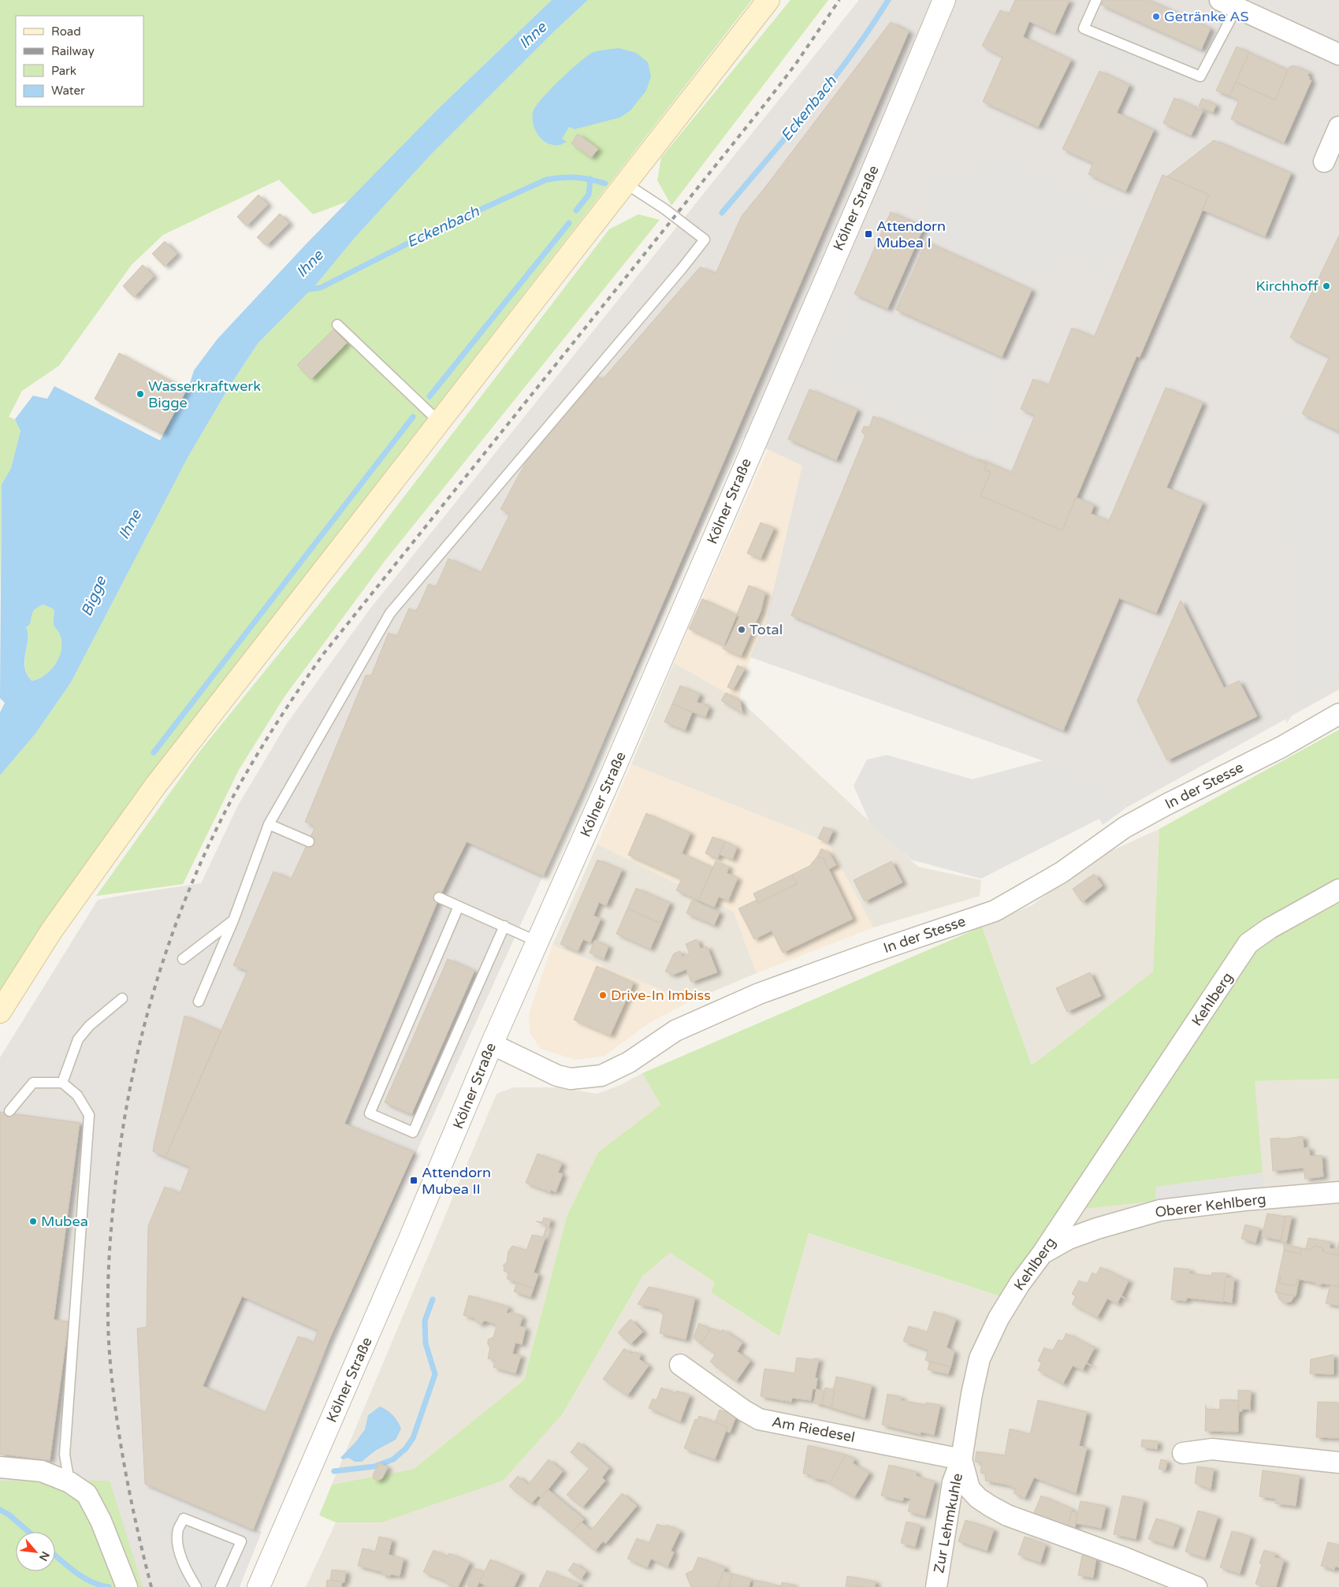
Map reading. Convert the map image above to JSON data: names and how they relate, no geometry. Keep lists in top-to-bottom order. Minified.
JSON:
{"streets":{"street":["Kölner Straße","In der Stesse","Kehlberg","Oberer Kehlberg","Am Riedesel","Zur Lehmkuhle"]},"crossings":[["Kölner Straße","In der Stesse"],["Kehlberg","Oberer Kehlberg"],["Kehlberg","Am Riedesel"],["Kehlberg","Zur Lehmkuhle"],["Am Riedesel","Zur Lehmkuhle"]],"water":["Ihne","Eckenbach","Bigge"],"places":{"other":["Getränke AS","Kirchhoff","Wasserkraftwerk Bigge","Total","Drive-In Imbiss","Mubea"],"transit":["Attendorn Mubea I","Attendorn Mubea II"]},"legend":["Road","Railway","Park","Water"],"north":"bottom right"}
